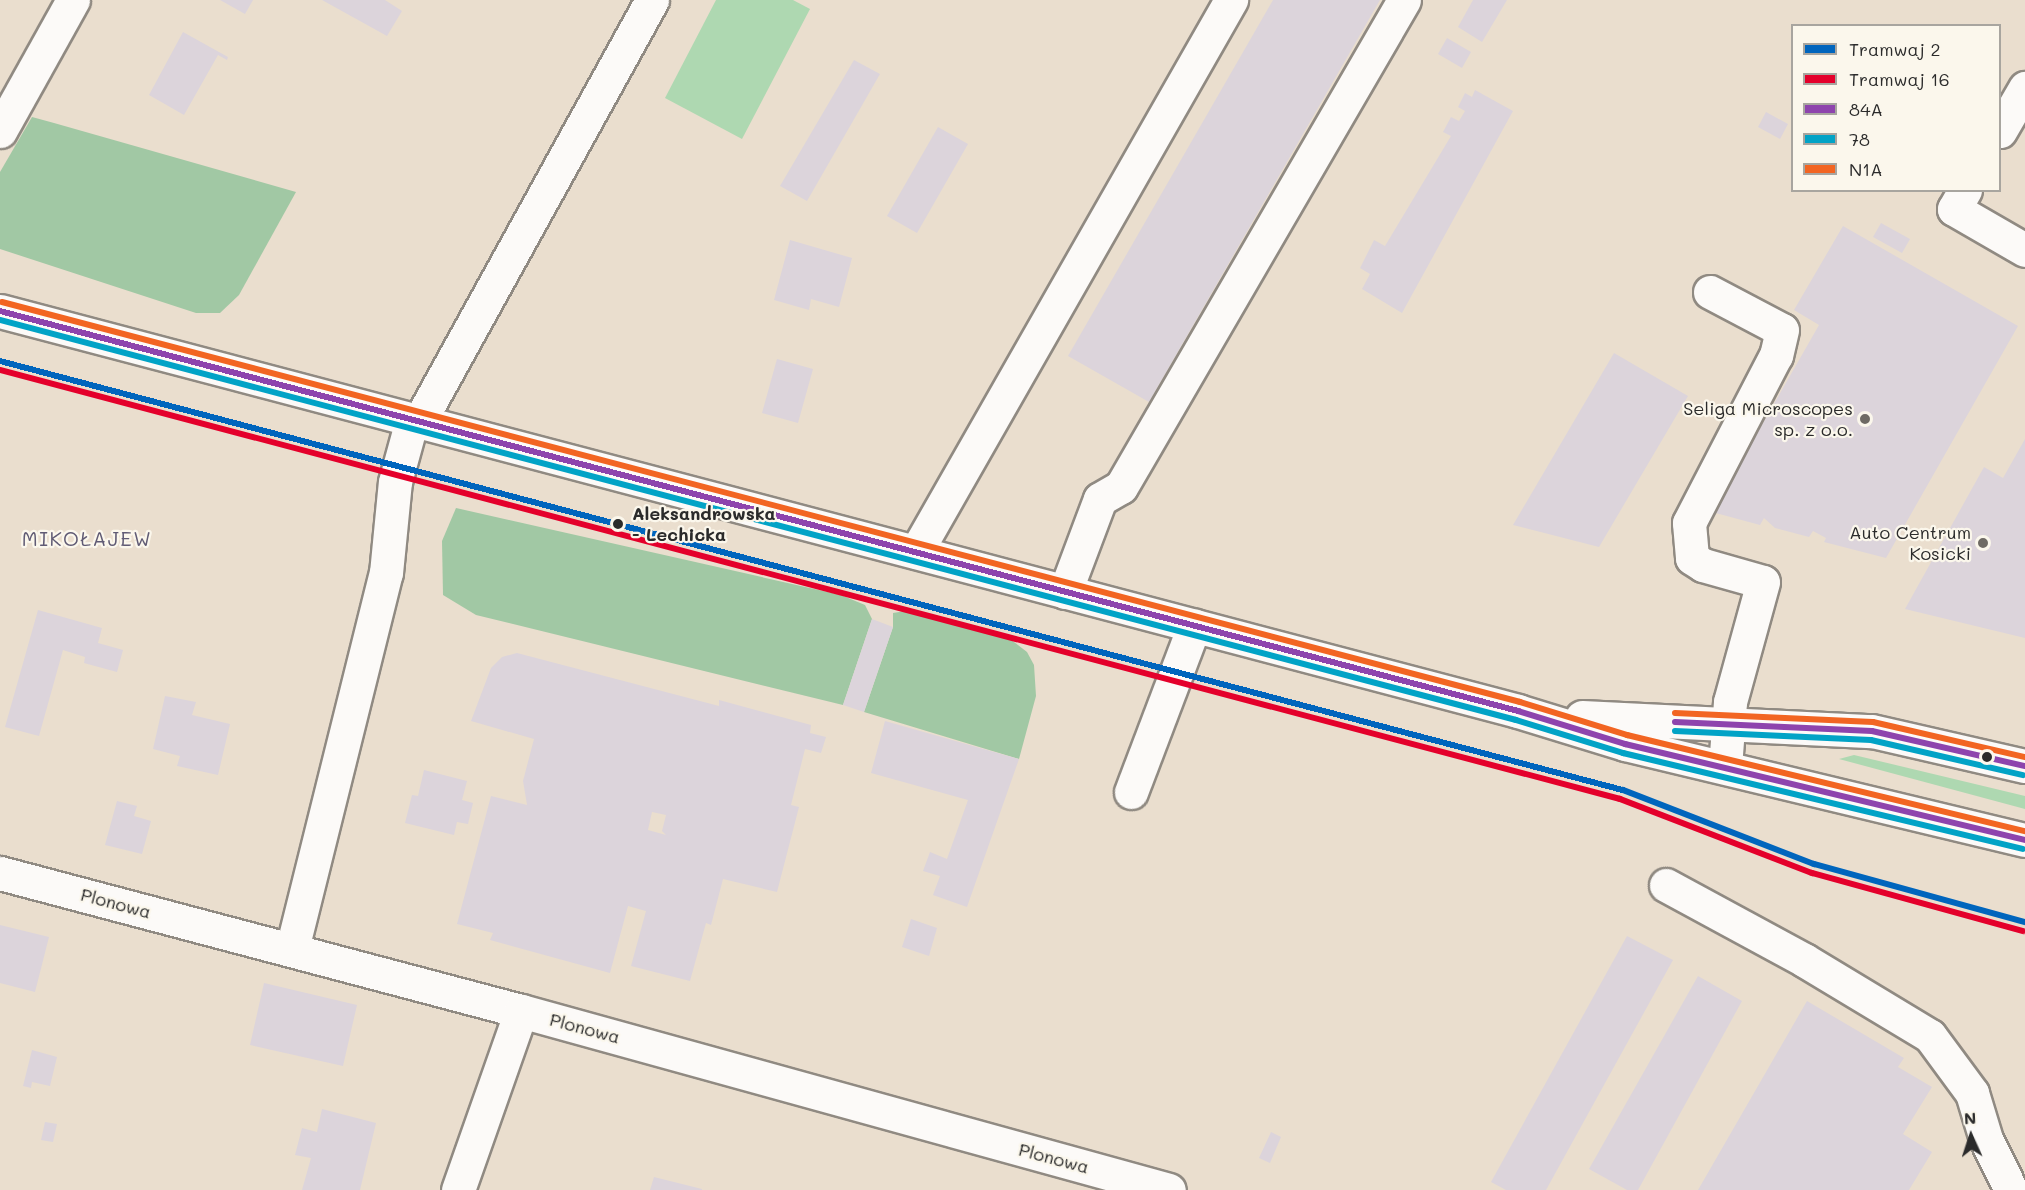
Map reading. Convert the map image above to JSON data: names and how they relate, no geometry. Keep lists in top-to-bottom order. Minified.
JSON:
{"streets":{"main road":["Plonowa"]},"districts":["MIKOŁAJEW"],"places":["Seliga Microscopes sp. z o.o.","Aleksandrowska - Lechicka","Auto Centrum Kosicki"],"lines":["transit line N1A","transit line 84A","transit line 78","tram line 2","tram line 16"],"legend":["Tramwaj 2","Tramwaj 16","84A","78","N1A"],"north":"top"}
